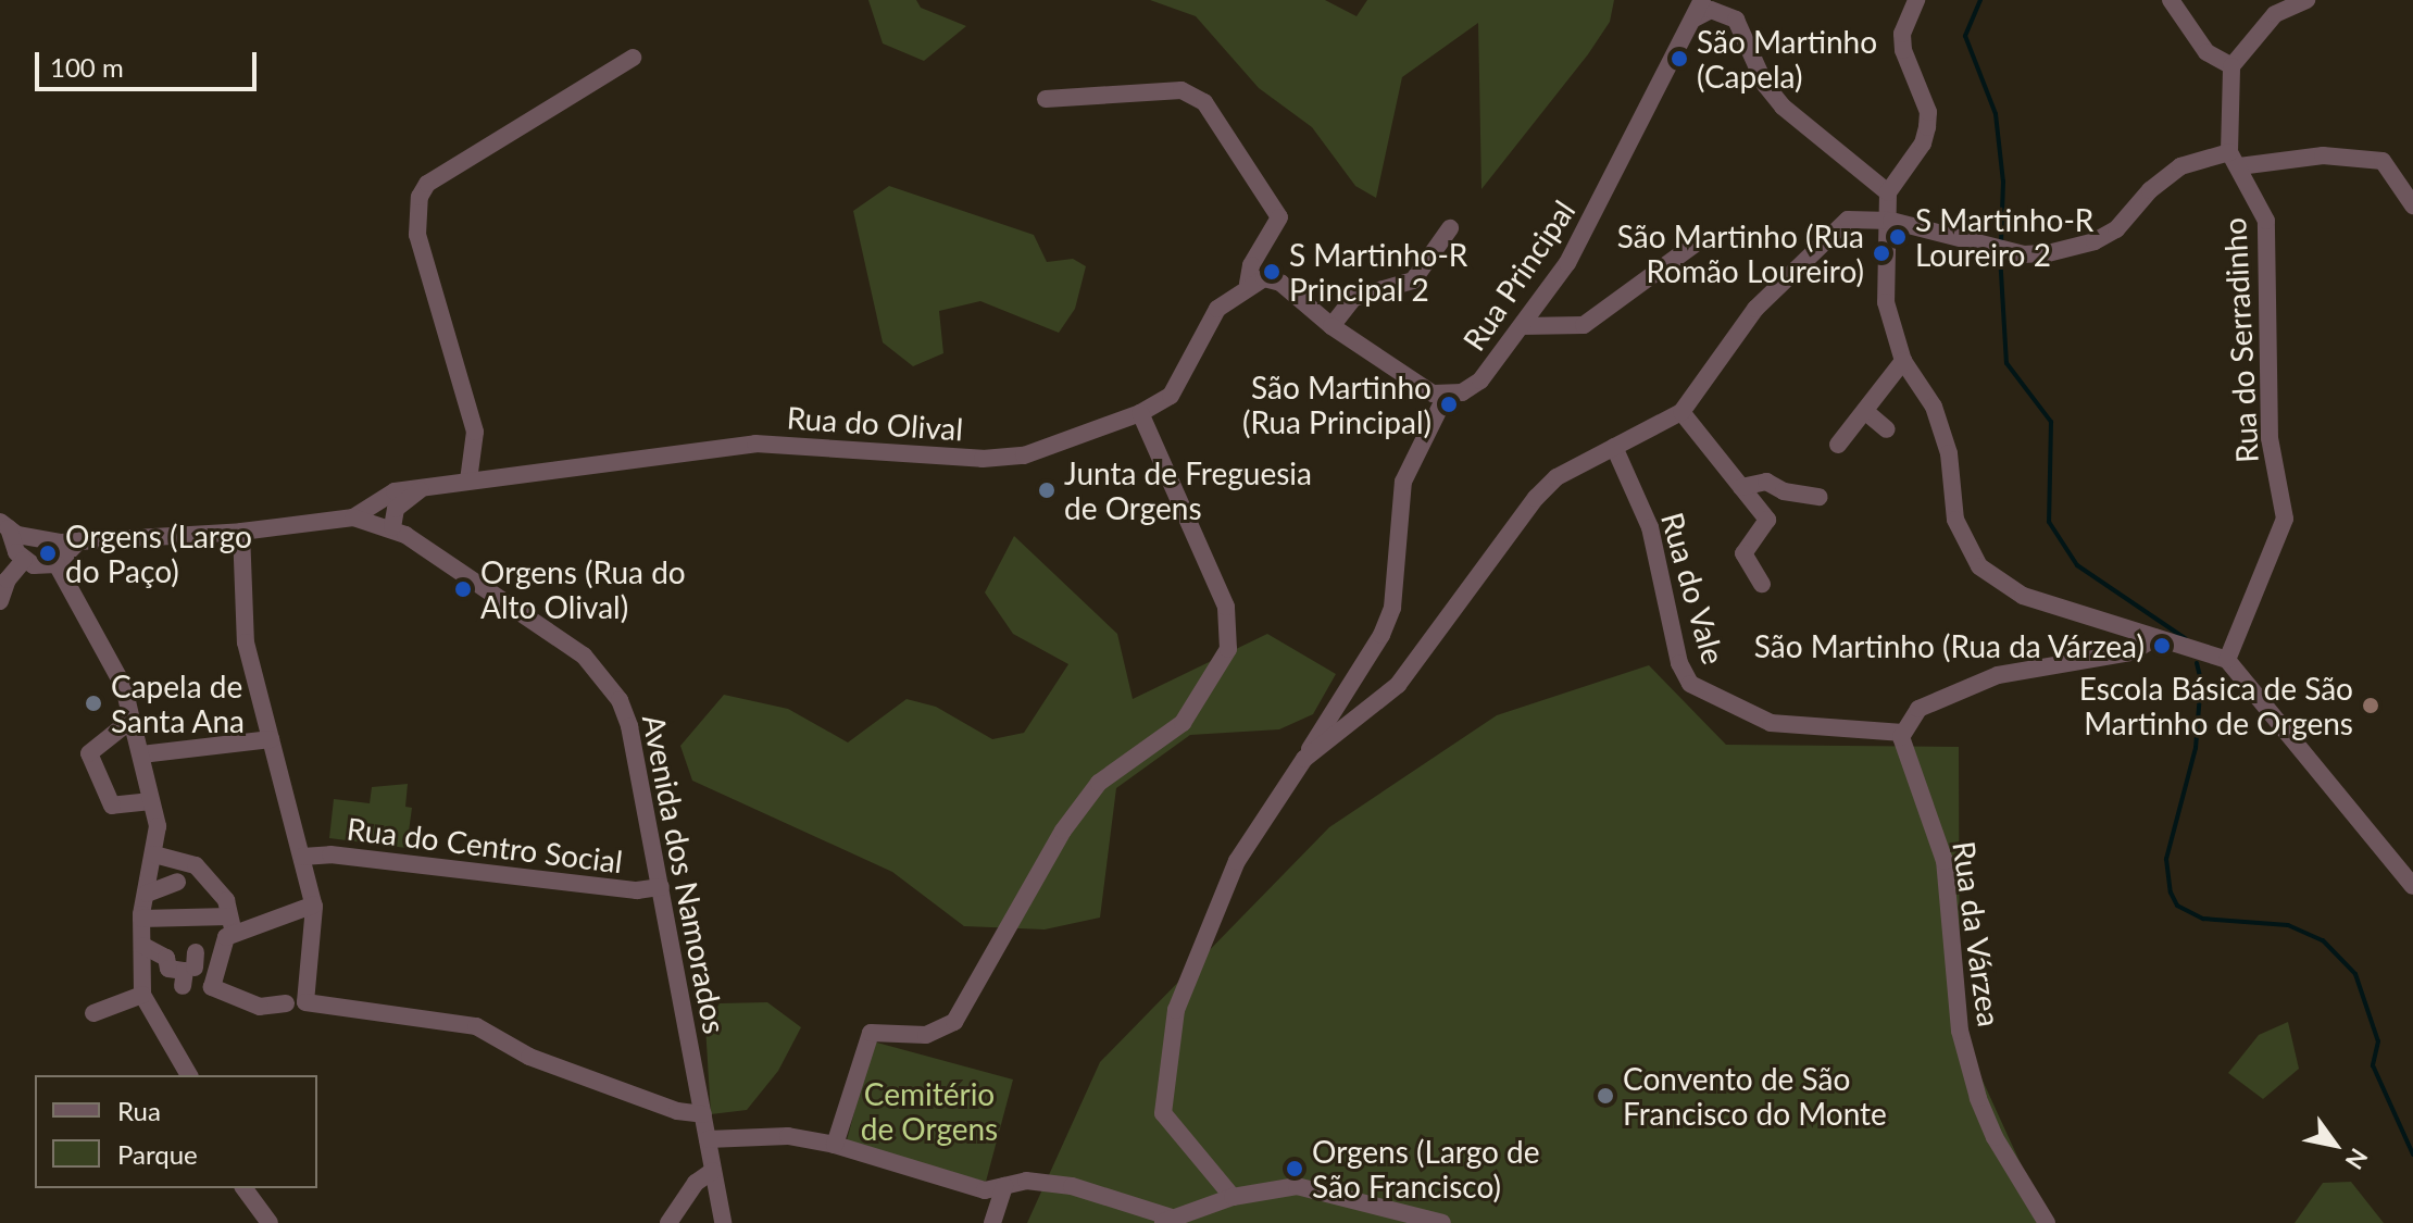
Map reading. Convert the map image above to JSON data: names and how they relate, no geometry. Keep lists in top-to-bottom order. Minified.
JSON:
{"streets":{"street":["Rua Principal","Rua do Serradinho","Rua do Olival","Rua do Vale","Rua do Centro Social","Avenida dos Namorados","Rua da Várzea"]},"crossings":[["Rua do Olival","Avenida dos Namorados"],["Rua do Vale","Rua da Várzea"],["Rua do Centro Social","Avenida dos Namorados"]],"parks":["Cemitério de Orgens"],"places":["São Martinho (Capela)","S Martinho-R Loureiro 2","São Martinho (Rua Romão Loureiro)","S Martinho-R Principal 2","São Martinho (Rua Principal)","Junta de Freguesia de Orgens","Orgens (Largo do Paço)","Orgens (Rua do Alto Olival)","São Martinho (Rua da Várzea)","Capela de Santa Ana","Escola Básica de São Martinho de Orgens","Convento de São Francisco do Monte","Orgens (Largo de São Francisco)"],"legend":["Rua","Parque"],"scale_bar":"100 m","north":"bottom right"}
